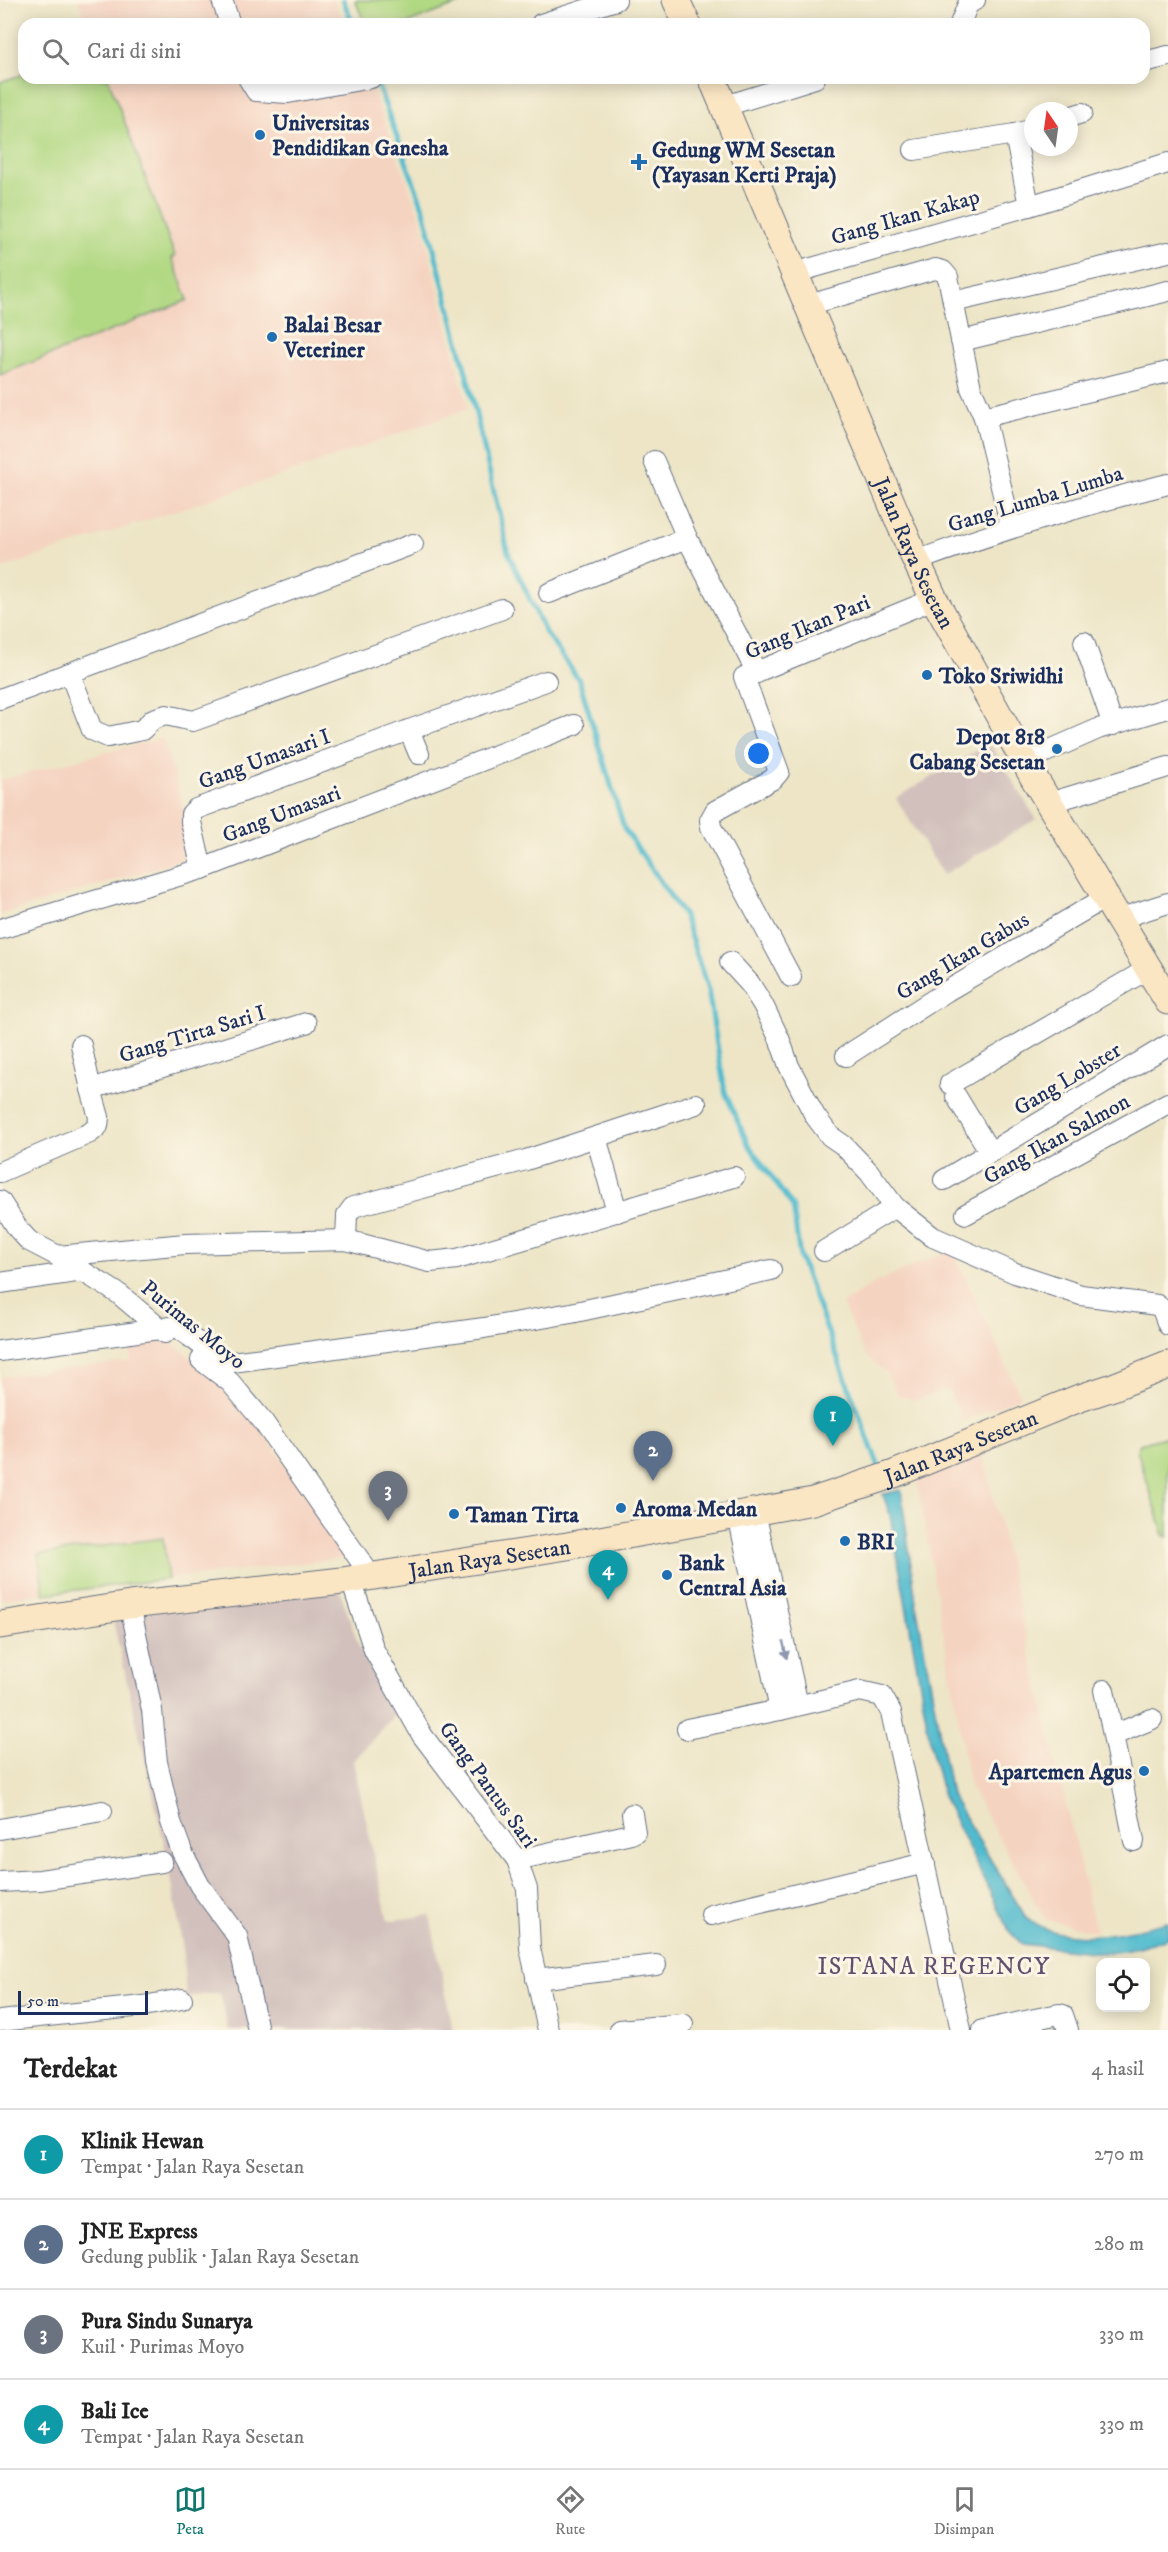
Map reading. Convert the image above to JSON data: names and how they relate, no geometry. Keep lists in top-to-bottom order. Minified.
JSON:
{"streets":{"main road":["Jalan Raya Sesetan"],"street":["Gang Ikan Kakap","Gang Lumba Lumba","Gang Ikan Pari","Gang Umasari I","Gang Umasari","Gang Ikan Gabus","Gang Tirta Sari I","Gang Lobster","Gang Ikan Salmon","Purimas Moyo","Gang Pantus Sari"]},"crossings":[["Gang Ikan Kakap","Jalan Raya Sesetan"],["Gang Lumba Lumba","Jalan Raya Sesetan"],["Jalan Raya Sesetan","Gang Ikan Pari"],["Jalan Raya Sesetan","Gang Ikan Gabus"],["Jalan Raya Sesetan","Purimas Moyo"],["Jalan Raya Sesetan","Gang Pantus Sari"],["Gang Umasari I","Gang Umasari"],["Purimas Moyo","Gang Pantus Sari"]],"districts":["ISTANA REGENCY"],"places":{"other":["Universitas Pendidikan Ganesha","Balai Besar Veteriner","Toko Sriwidhi","Depot 818 Cabang Sesetan","Aroma Medan","Taman Tirta","BRI","Bank Central Asia","Apartemen Agus"],"health":["Gedung WM Sesetan (Yayasan Kerti Praja)"]},"scale_bar":"50 m","north":"top","page":{"search":"Cari di sini","pins":["1","2","3","4"],"scale":"50 m","heading":["Terdekat","4 hasil"],"list":[{"mark":"1","name":"Klinik Hewan","note":"Tempat · Jalan Raya Sesetan","value":"270 m"},{"mark":"2","name":"JNE Express","note":"Gedung publik · Jalan Raya Sesetan","value":"280 m"},{"mark":"3","name":"Pura Sindu Sunarya","note":"Kuil · Purimas Moyo","value":"330 m"},{"mark":"4","name":"Bali Ice","note":"Tempat · Jalan Raya Sesetan","value":"330 m"}],"nav":["Peta","Rute","Disimpan"]}}
